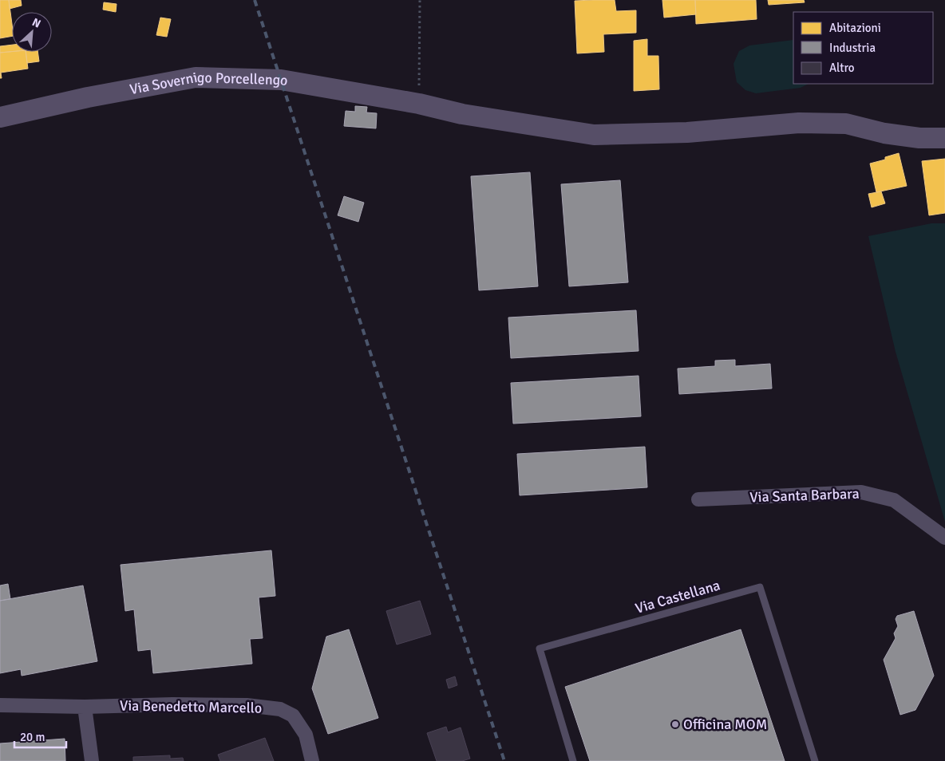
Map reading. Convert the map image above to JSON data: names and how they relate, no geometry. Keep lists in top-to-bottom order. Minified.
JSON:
{"streets":{"street":["Via Sovernigo Porcellengo","Via Santa Barbara","Via Benedetto Marcello"],"lane":["Via Castellana"]},"places":["Officina MOM"],"legend":["Abitazioni","Industria","Altro"],"scale_bar":"20 m","north":"top right"}
